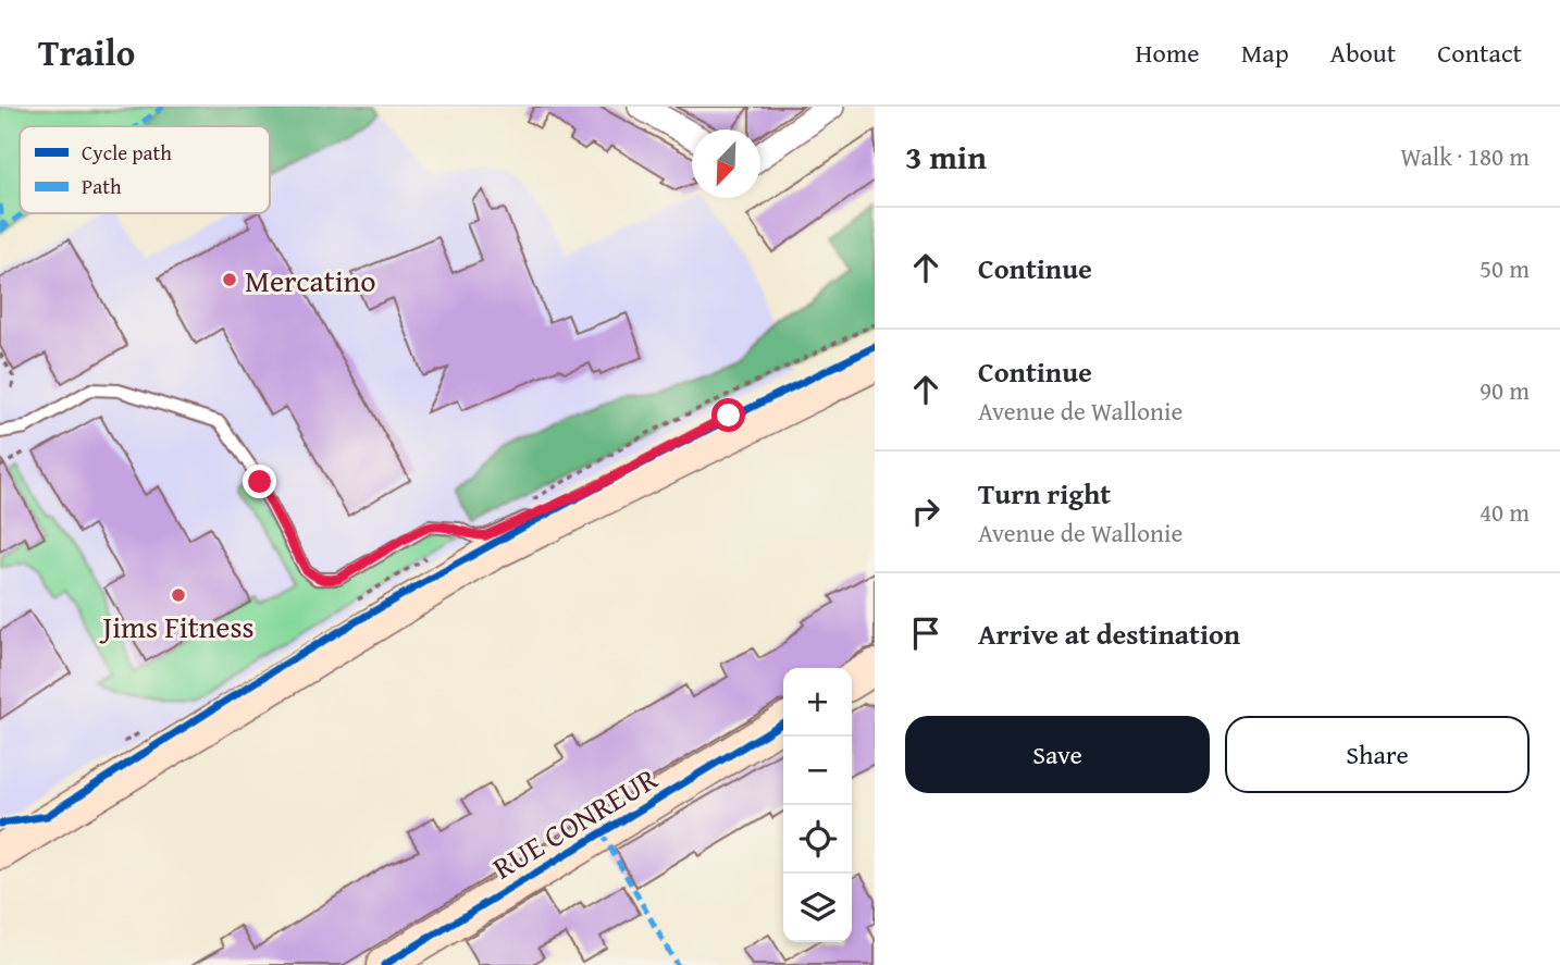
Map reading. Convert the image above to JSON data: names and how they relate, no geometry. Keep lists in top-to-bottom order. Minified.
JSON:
{"streets":{"street":["RUE CONREUR"]},"places":["Mercatino","Jims Fitness"],"legend":["Cycle path","Path"],"north":"bottom left","page":{"header":"Trailo","nav":["Home","Map","About","Contact"],"heading":["3 min","Walk · 180 m"],"list":[["Continue","50 m"],["Continue","Avenue de Wallonie","90 m"],["Turn right","Avenue de Wallonie","40 m"],"Arrive at destination"],"map_buttons":["+","−"],"buttons":["Save","Share"]}}
